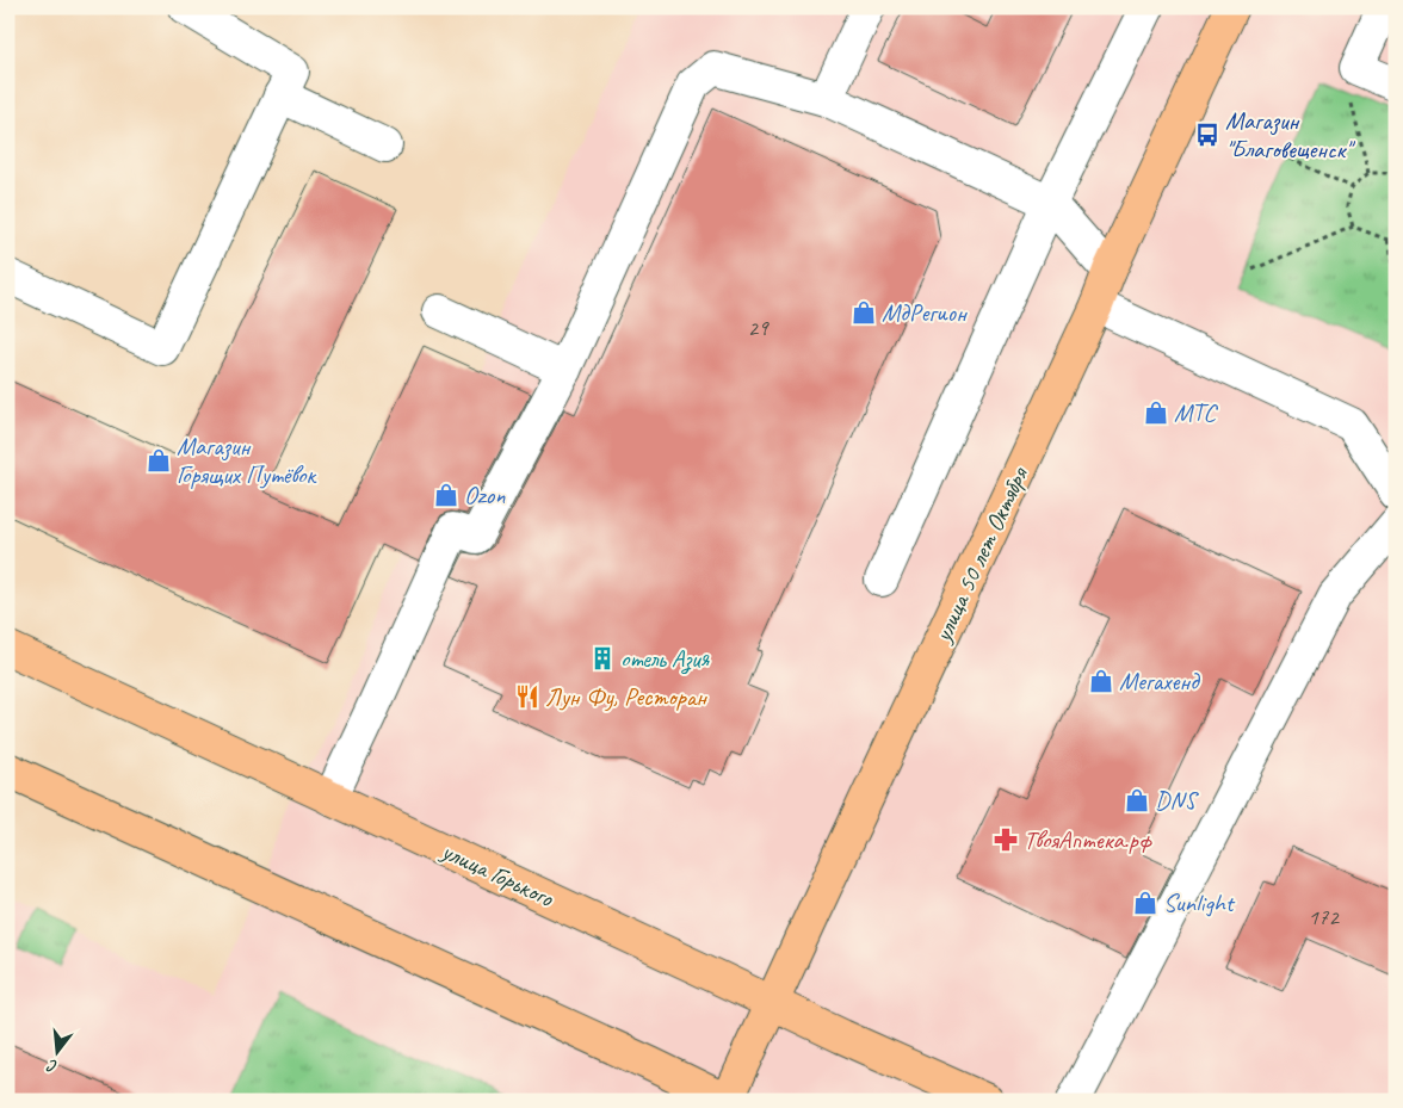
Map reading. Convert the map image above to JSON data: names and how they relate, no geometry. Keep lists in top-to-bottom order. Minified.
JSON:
{"streets":{"main road":["улица 50 лет Октября","улица Горького"]},"crossings":[["улица 50 лет Октября","улица Горького"]],"places":{"bus stop":["Магазин \"Благовещенск\""],"shop":["МдРегион","МТС","Магазин Горящих Путёвок","Ozon","Мегахенд","DNS","Sunlight"],"building":["отель Азия"],"restaurant":["Лун Фу, Ресторан"],"pharmacy":["ТвояАптека.рф"]},"house_numbers":["29","172"],"north":"bottom"}
